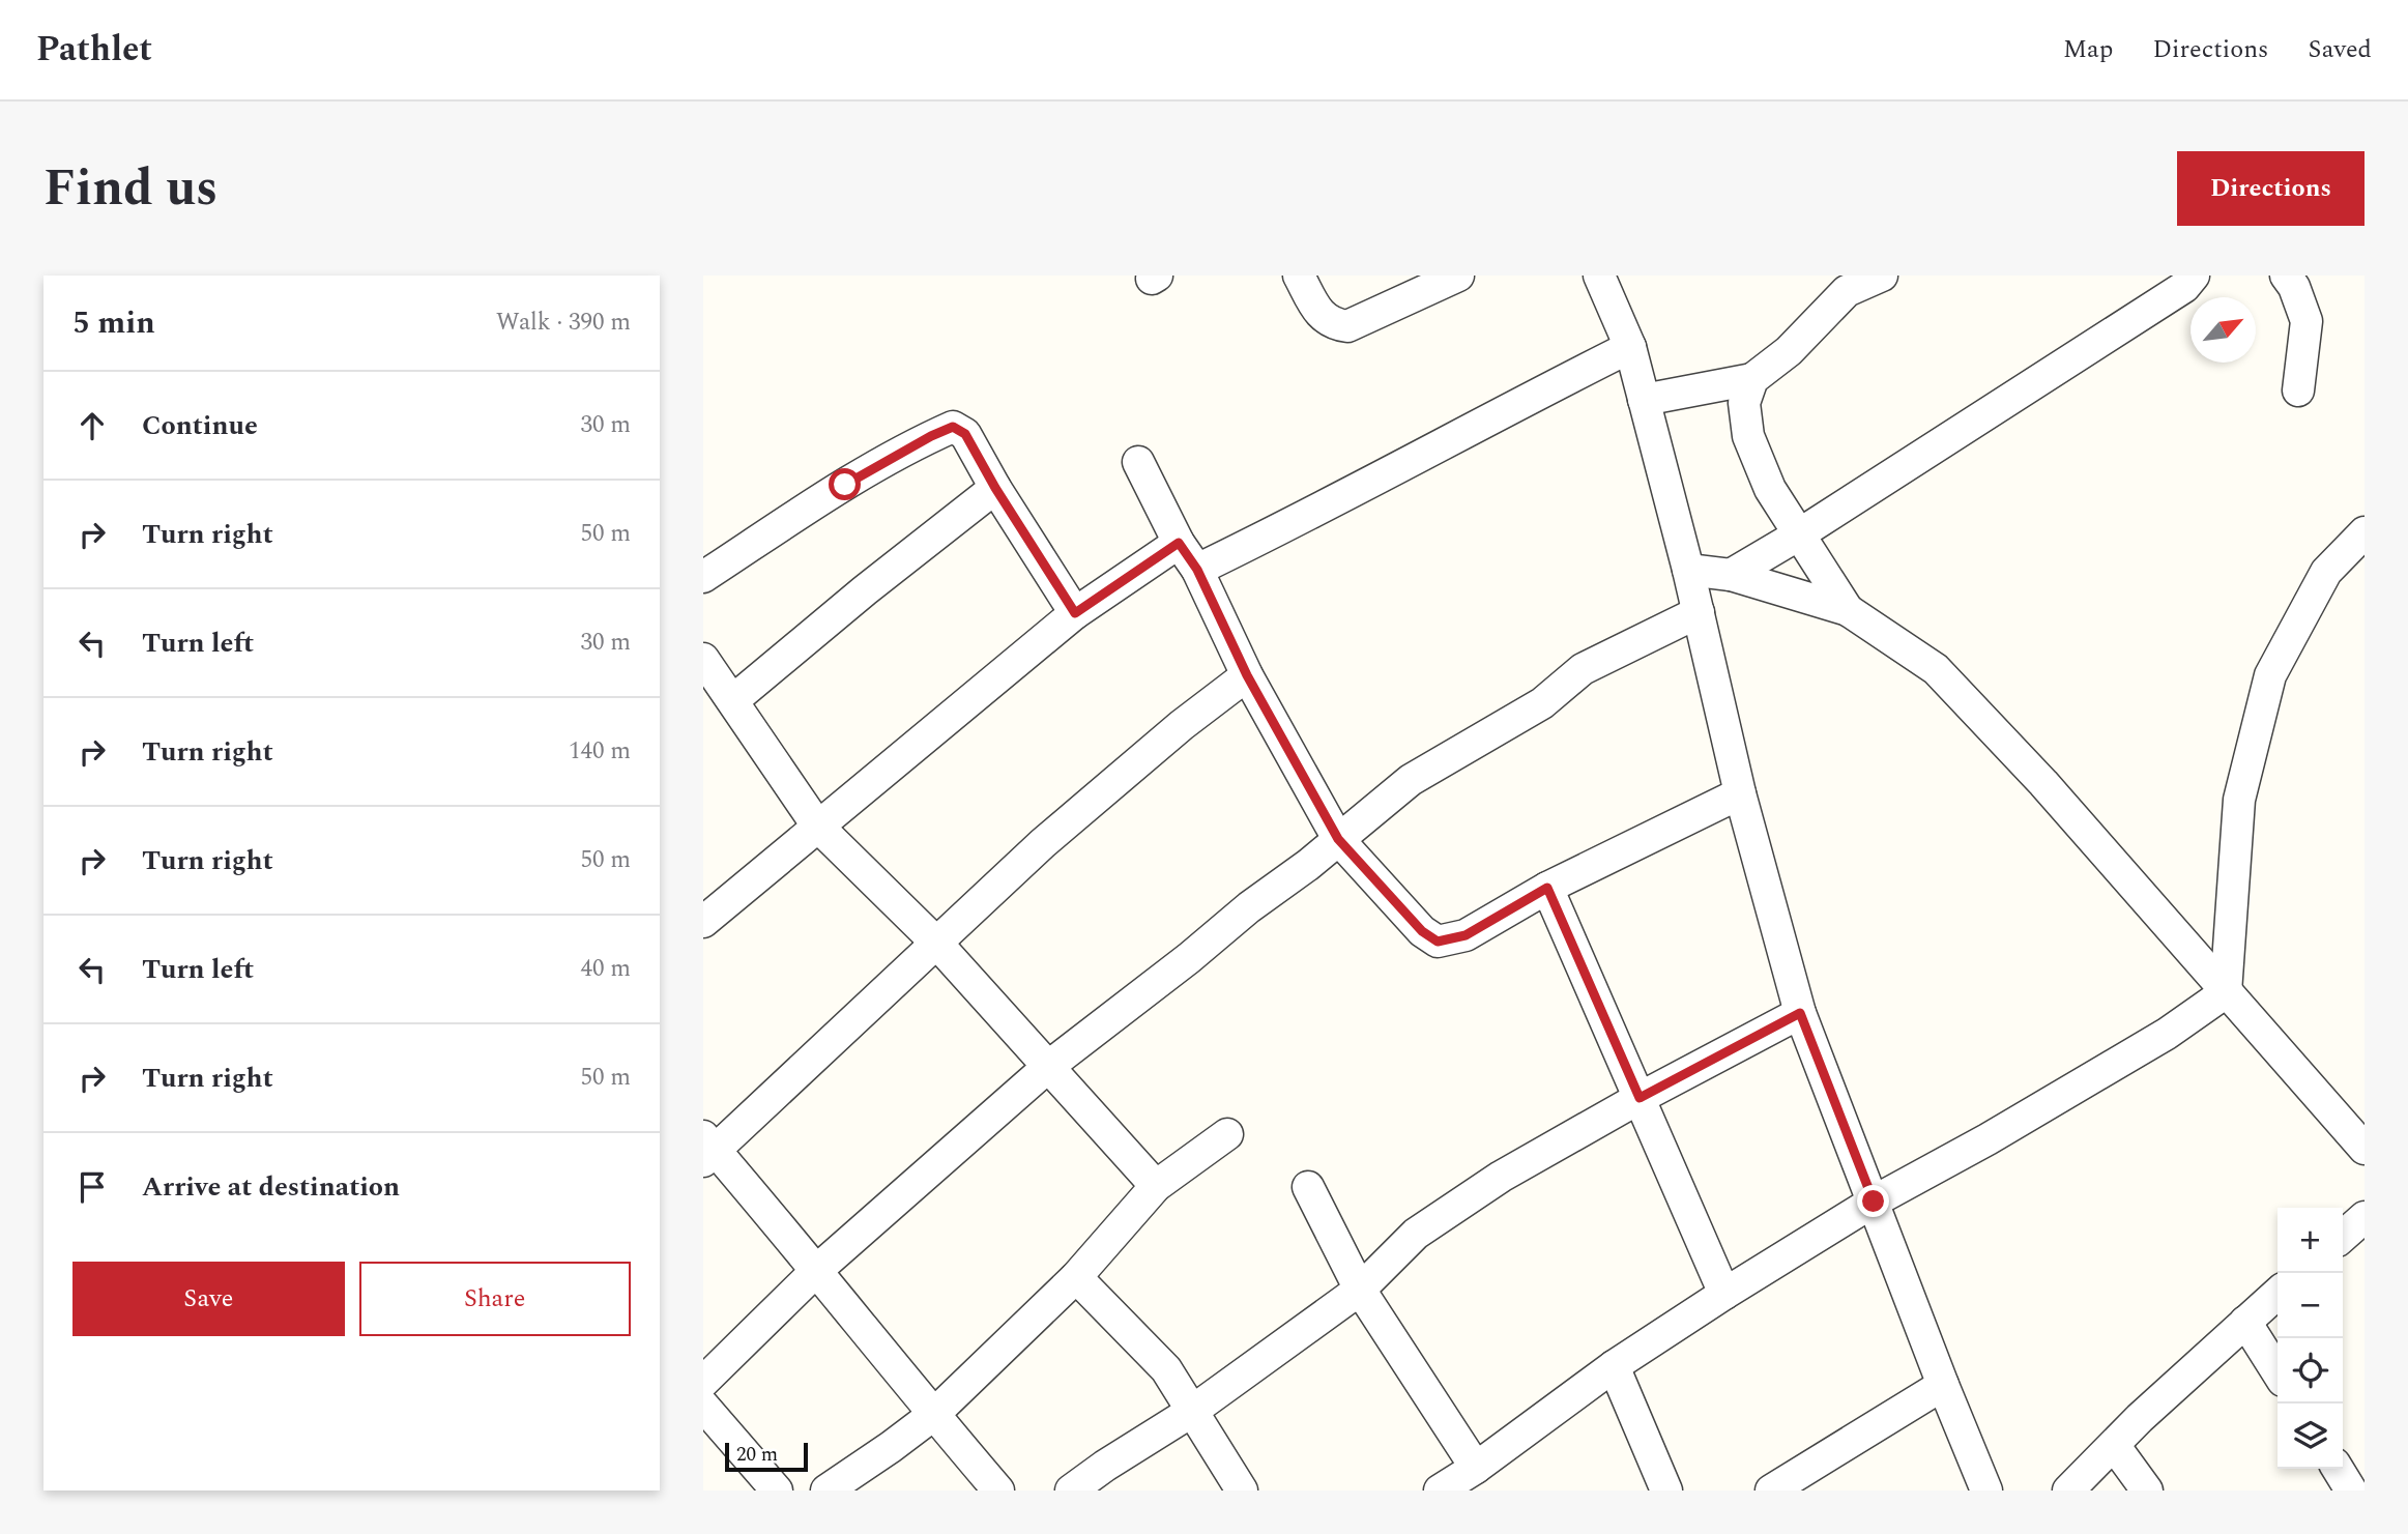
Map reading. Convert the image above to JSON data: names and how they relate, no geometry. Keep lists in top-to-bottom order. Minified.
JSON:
{"scale_bar":"20 m","north":"top right","page":{"header":"Pathlet","nav":["Map","Directions","Saved"],"title":"Find us","buttons":["Directions",["Save","Share"]],"heading":["5 min","Walk · 390 m"],"list":[["Continue","30 m"],["Turn right","50 m"],["Turn left","30 m"],["Turn right","140 m"],["Turn right","50 m"],["Turn left","40 m"],["Turn right","50 m"],"Arrive at destination"],"map_buttons":["+","−"],"scale":"20 m"}}
